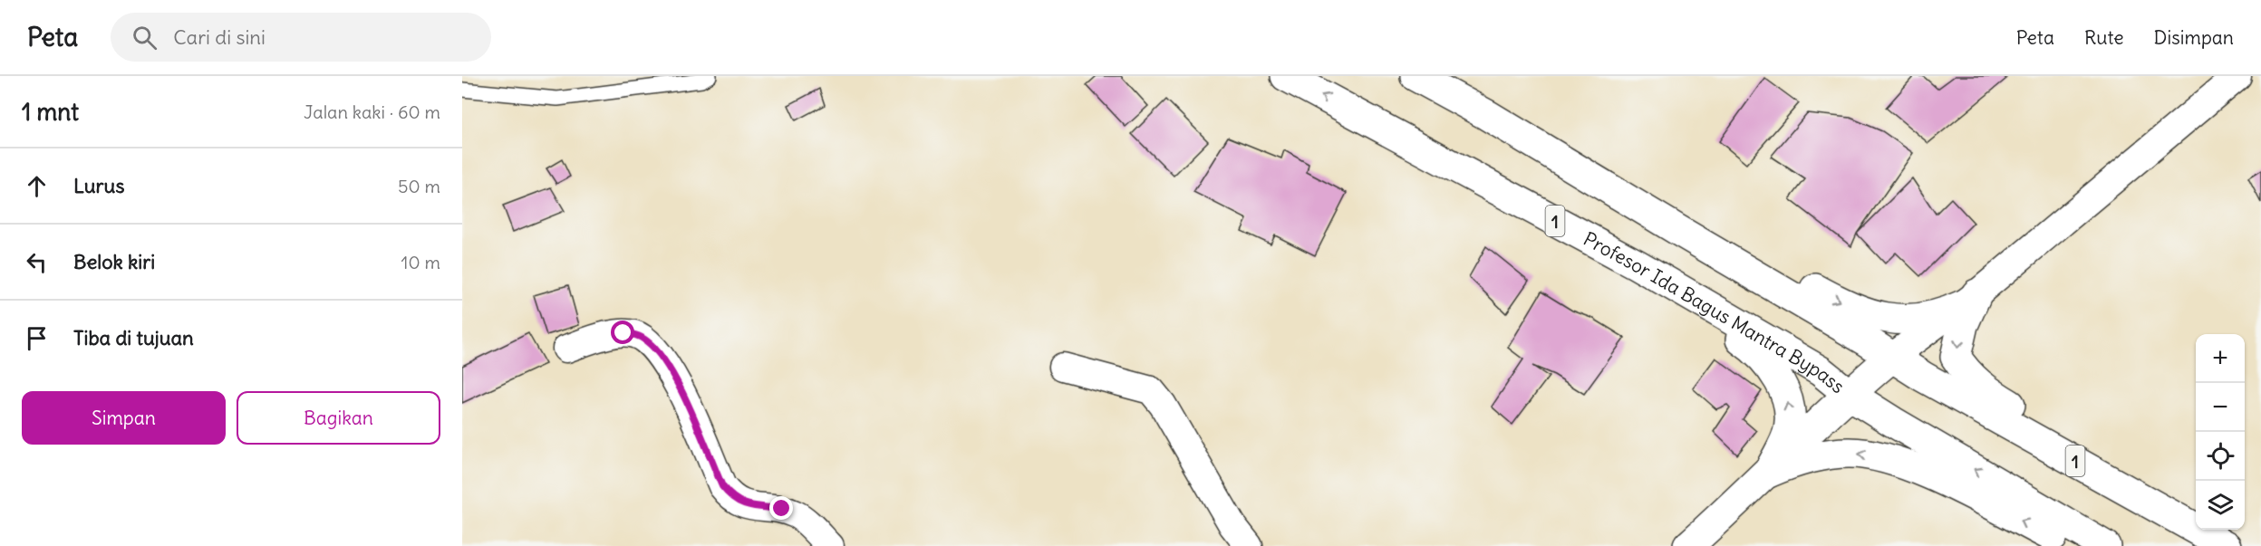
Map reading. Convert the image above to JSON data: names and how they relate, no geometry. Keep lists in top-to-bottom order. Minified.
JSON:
{"streets":{"main road":["1","Profesor Ida Bagus Mantra Bypass"]},"page":{"header":"Peta","search":"Cari di sini","nav":["Peta","Rute","Disimpan"],"heading":["1 mnt","Jalan kaki · 60 m"],"list":[["Lurus","50 m"],["Belok kiri","10 m"],"Tiba di tujuan"],"map_buttons":["+","−"],"buttons":["Simpan","Bagikan"]}}
